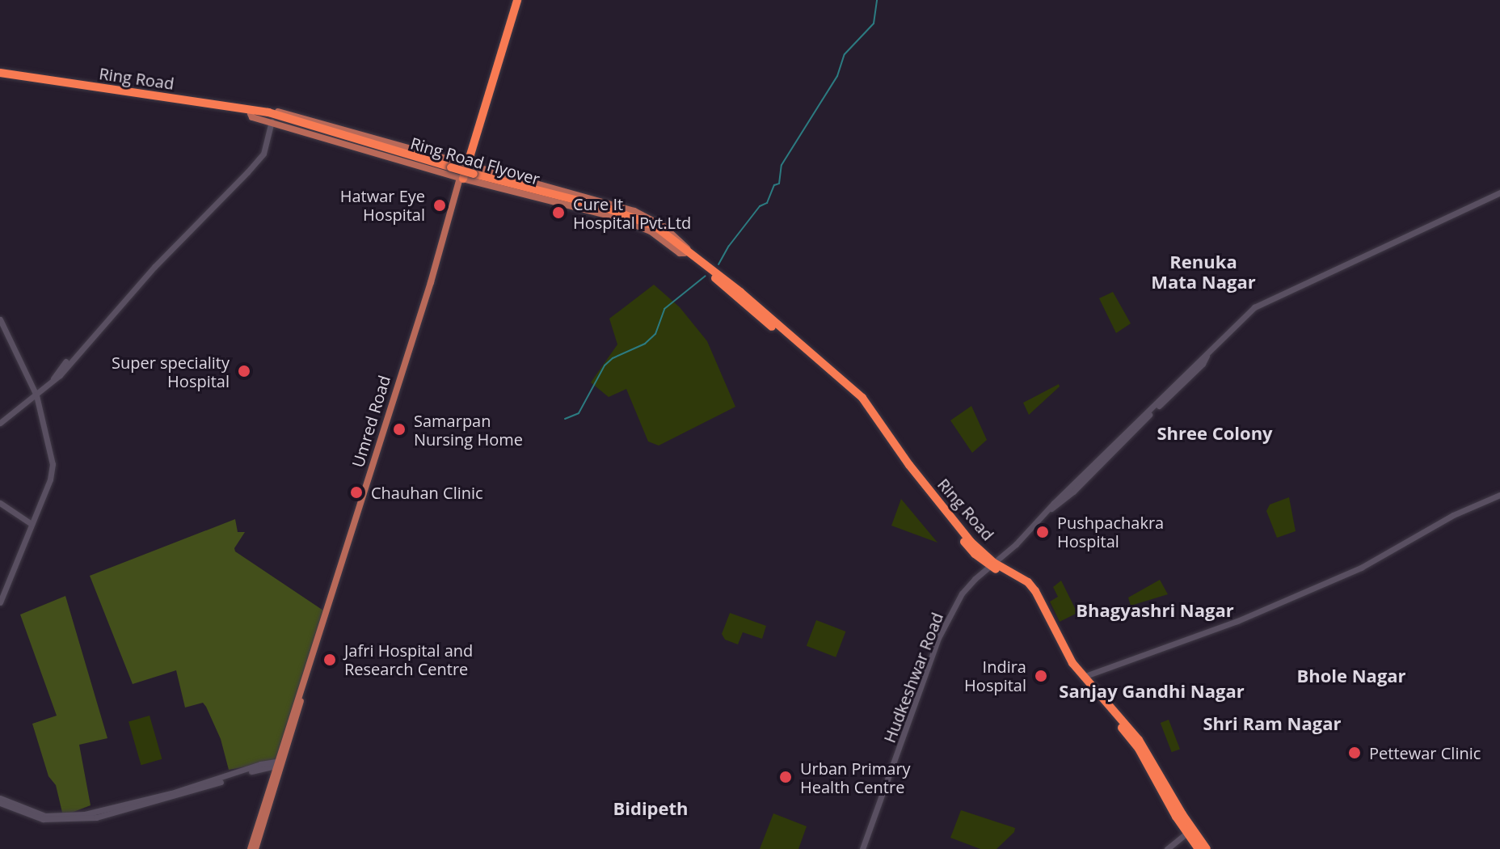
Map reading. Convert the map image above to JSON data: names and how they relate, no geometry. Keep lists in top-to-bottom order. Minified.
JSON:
{"streets":{"highway":["Ring Road","Ring Road Flyover"],"main road":["Umred Road"],"street":["Hudkeshwar Road"]},"crossings":[["Ring Road","Ring Road Flyover"],["Ring Road","Hudkeshwar Road"]],"districts":["Renuka Mata Nagar","Shree Colony","Bhagyashri Nagar","Bhole Nagar","Sanjay Gandhi Nagar","Shri Ram Nagar","Bidipeth"],"places":["Hatwar Eye Hospital","Cure It Hospital Pvt.Ltd","Super speciality Hospital","Samarpan Nursing Home","Chauhan Clinic","Pushpachakra Hospital","Jafri Hospital and Research Centre","Indira Hospital","Pettewar Clinic","Urban Primary Health Centre"]}
